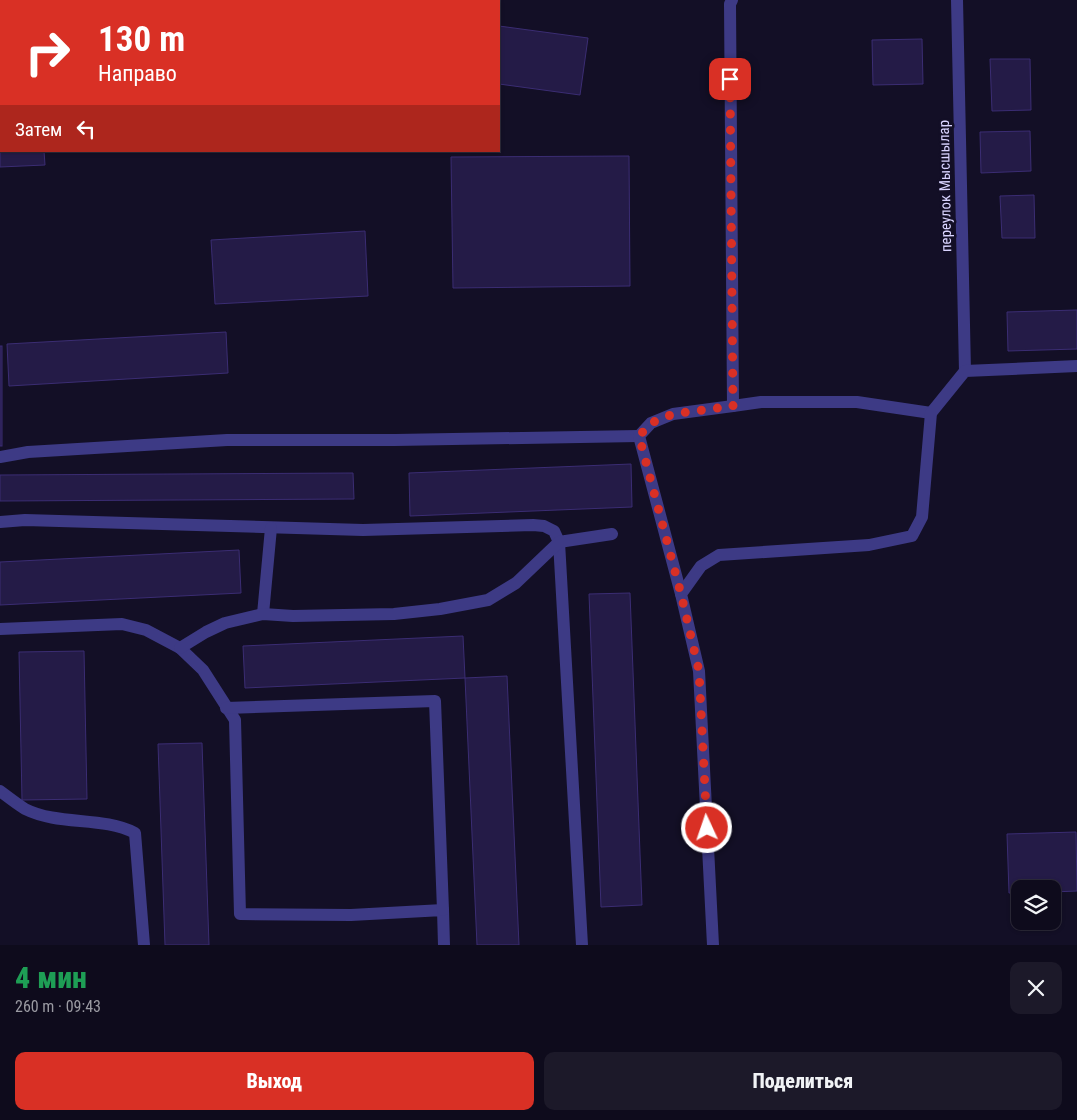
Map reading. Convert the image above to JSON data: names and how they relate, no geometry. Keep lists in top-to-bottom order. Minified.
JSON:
{"streets":{"lane":["переулок Мысшылар"]},"page":{"turn":["130 m","Направо"],"then":"Затем","heading":["4 мин","260 m · 09:43"],"buttons":["Выход","Поделиться"]}}
